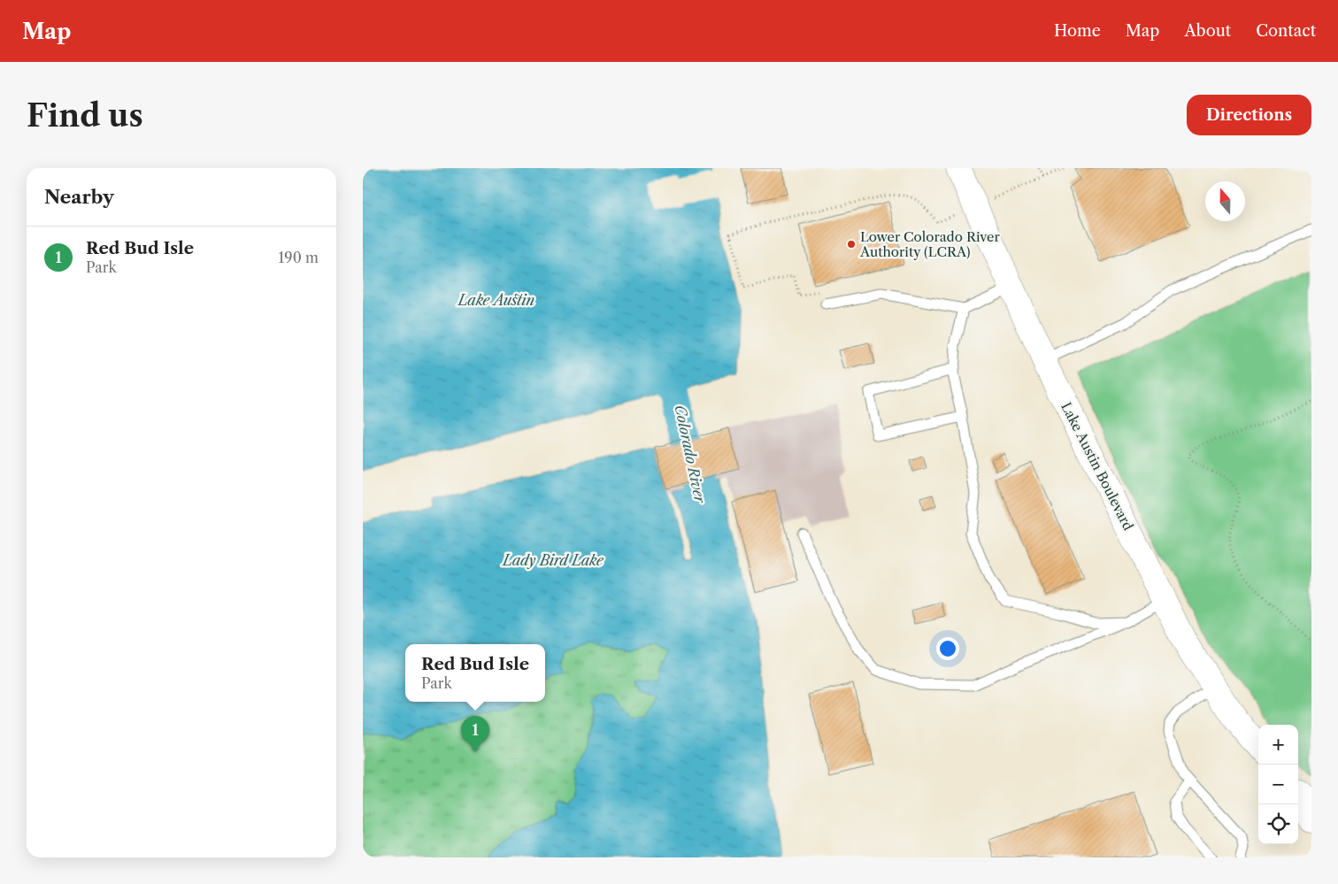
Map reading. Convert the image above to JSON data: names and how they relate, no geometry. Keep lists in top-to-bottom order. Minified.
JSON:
{"streets":{"street":["Lake Austin Boulevard"]},"water":["Lake Austin","Colorado River","Lady Bird Lake"],"places":["Lower Colorado River Authority (LCRA)"],"north":"top","page":{"header":"Map","nav":["Home","Map","About","Contact"],"buttons":"Directions","title":"Find us","heading":"Nearby","list":[{"mark":"1","name":"Red Bud Isle","note":"Park","value":"190 m"}],"popup":["Red Bud Isle","Park"],"pins":"1","map_buttons":["+","−"]}}
